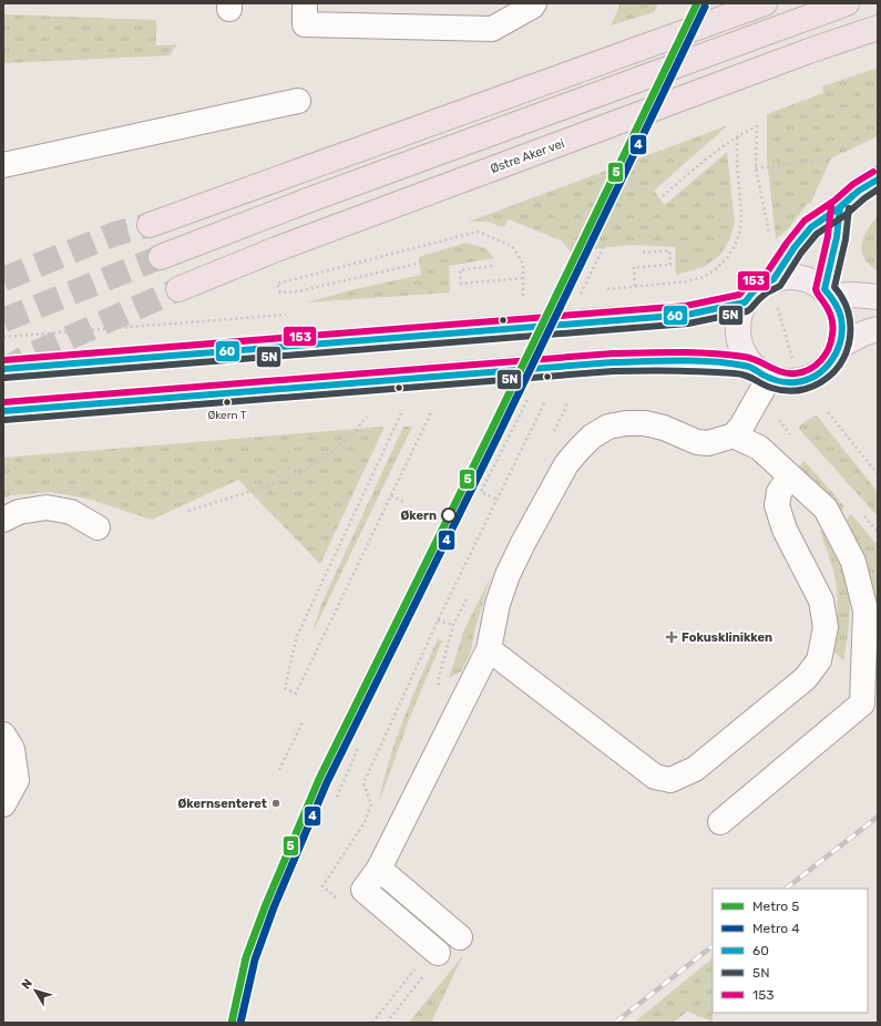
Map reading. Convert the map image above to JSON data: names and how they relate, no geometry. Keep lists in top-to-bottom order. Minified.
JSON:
{"streets":{"highway":["Østre Aker vei"]},"places":{"other":["Økern T","Økern","Økernsenteret"],"health":["Fokusklinikken"]},"lines":["metro line 5","metro line 4","transit line 153","transit line 60","transit line 5N"],"legend":["Metro 5","Metro 4","60","5N","153"],"north":"top left"}
